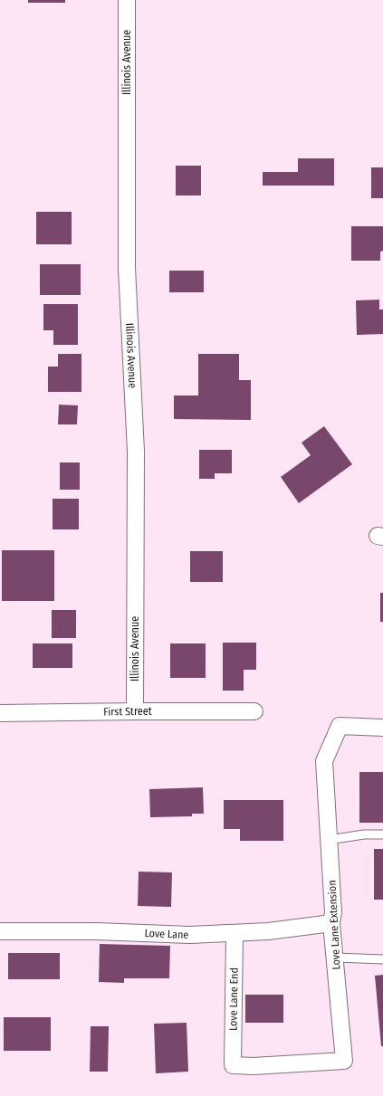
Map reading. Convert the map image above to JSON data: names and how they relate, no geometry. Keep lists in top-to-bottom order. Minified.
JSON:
{"streets":{"street":["Illinois Avenue","First Street","Love Lane Extension","Love Lane","Love Lane End"]},"crossings":[["Illinois Avenue","First Street"],["Love Lane Extension","Love Lane"],["Love Lane Extension","Love Lane End"],["Love Lane","Love Lane End"]]}
